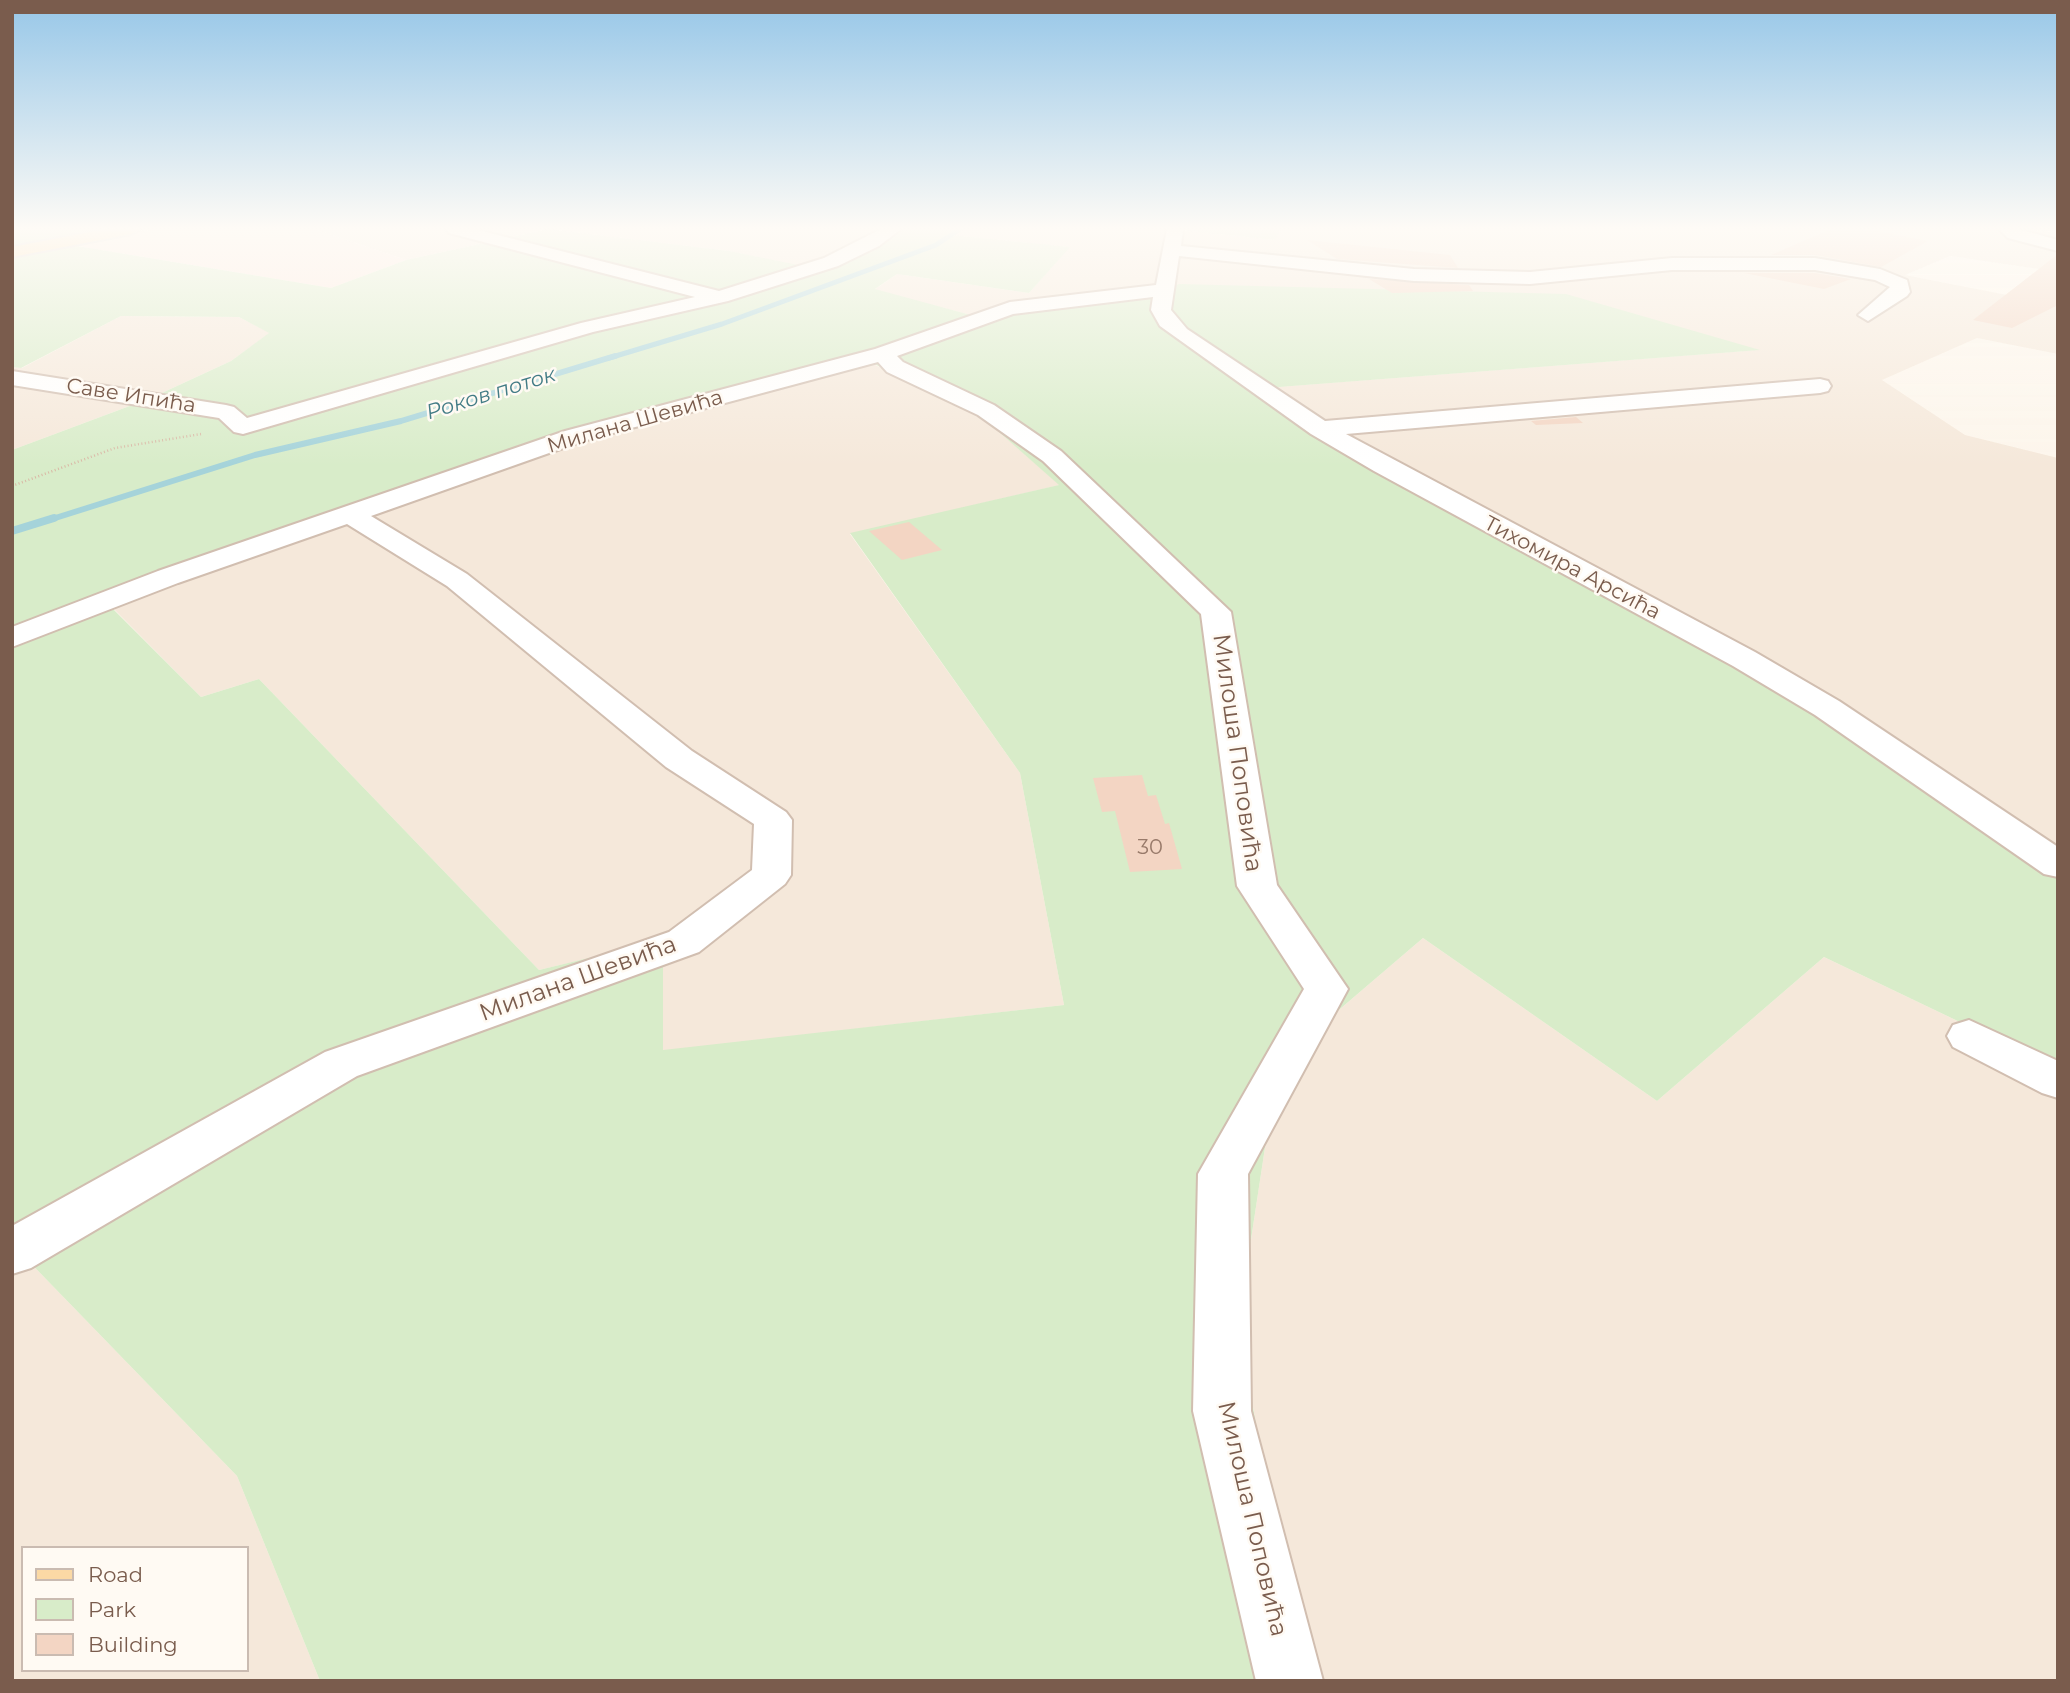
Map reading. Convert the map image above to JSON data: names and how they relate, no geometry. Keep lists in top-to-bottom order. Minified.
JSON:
{"streets":{"street":["Саве Ипића","Милана Шевића","Тихомира Арсића","Милоша Поповића"]},"crossings":[["Милана Шевића","Милоша Поповића"]],"water":["Роков поток"],"house_numbers":["30"],"legend":["Road","Park","Building"]}
